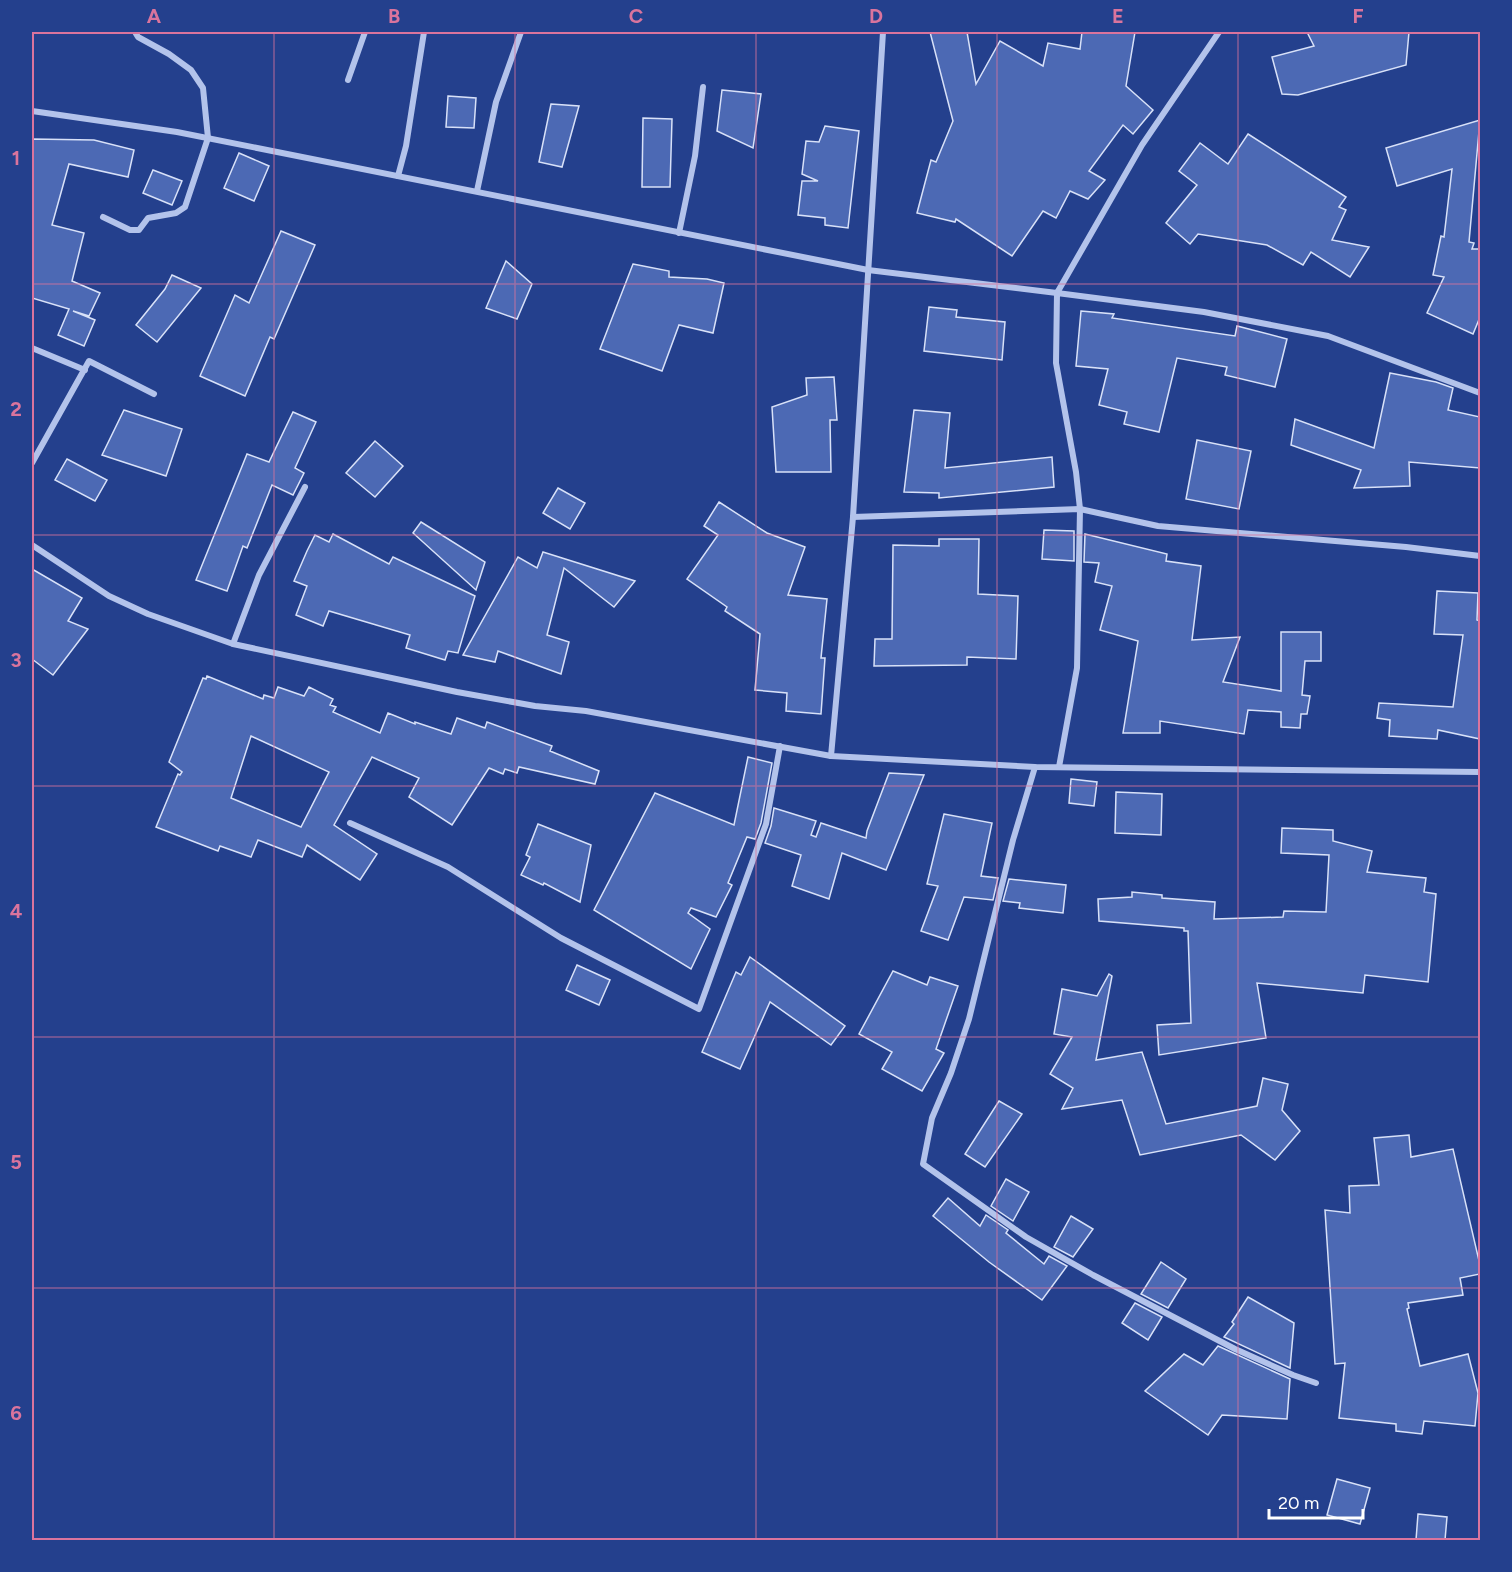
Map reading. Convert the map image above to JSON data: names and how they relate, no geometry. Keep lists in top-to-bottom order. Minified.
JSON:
{"scale_bar":"20 m","grid":{"columns":["A","B","C","D","E","F"],"rows":["1","2","3","4","5","6"]}}
